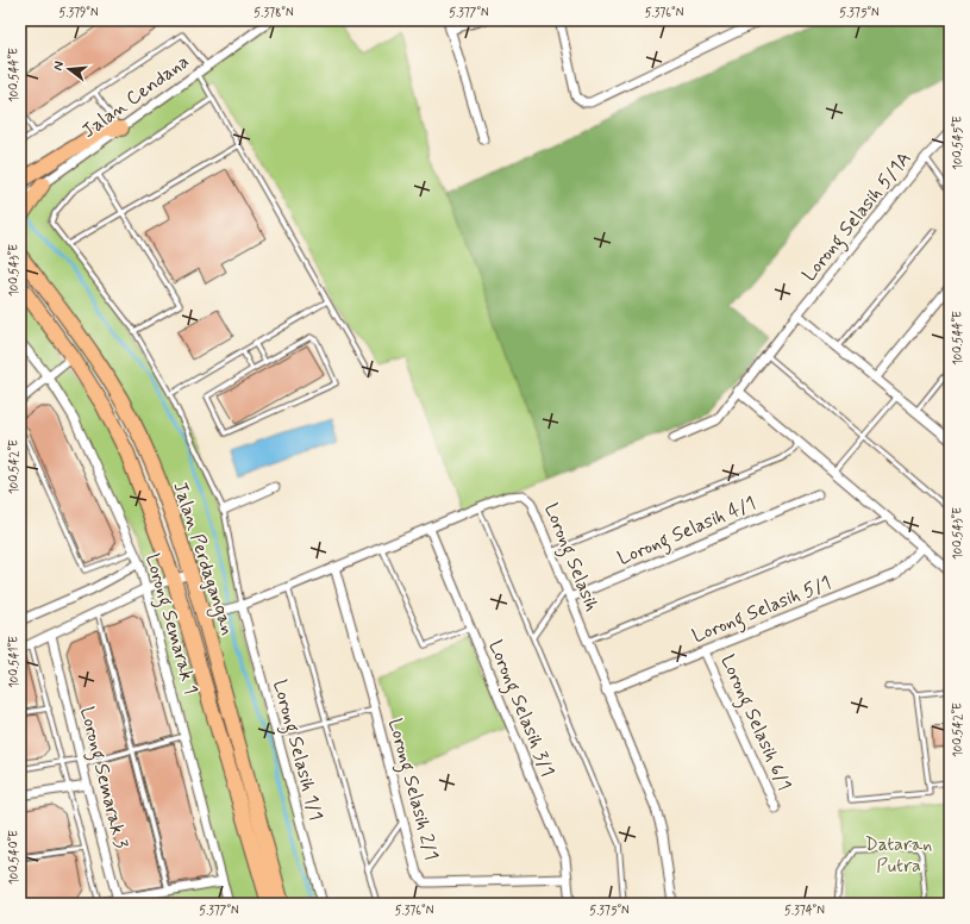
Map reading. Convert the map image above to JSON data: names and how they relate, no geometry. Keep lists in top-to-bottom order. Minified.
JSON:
{"streets":{"main road":["Jalan Perdagangan"],"street":["Jalan Cendana","Lorong Selasih 5/1A","Lorong Selasih 4/1","Lorong Selasih","Lorong Selasih 5/1","Lorong Semarak 1","Lorong Selasih 3/1","Lorong Selasih 6/1","Lorong Selasih 1/1","Lorong Semarak 3","Lorong Selasih 2/1"]},"crossings":[["Lorong Selasih 4/1","Lorong Selasih"],["Lorong Selasih","Jalan Perdagangan"],["Lorong Selasih","Lorong Selasih 5/1"],["Lorong Selasih","Lorong Selasih 3/1"],["Lorong Selasih","Lorong Selasih 1/1"],["Lorong Selasih","Lorong Selasih 2/1"],["Lorong Selasih 5/1","Lorong Selasih 6/1"],["Lorong Selasih 3/1","Lorong Selasih 2/1"]],"parks":["Dataran Putra"],"north":"left","coordinates":["5.379°N","5.378°N","5.377°N","5.376°N","5.375°N","100.544°E","100.545°E","100.543°E","100.542°E","100.541°E","100.540°E","5.374°N"]}
